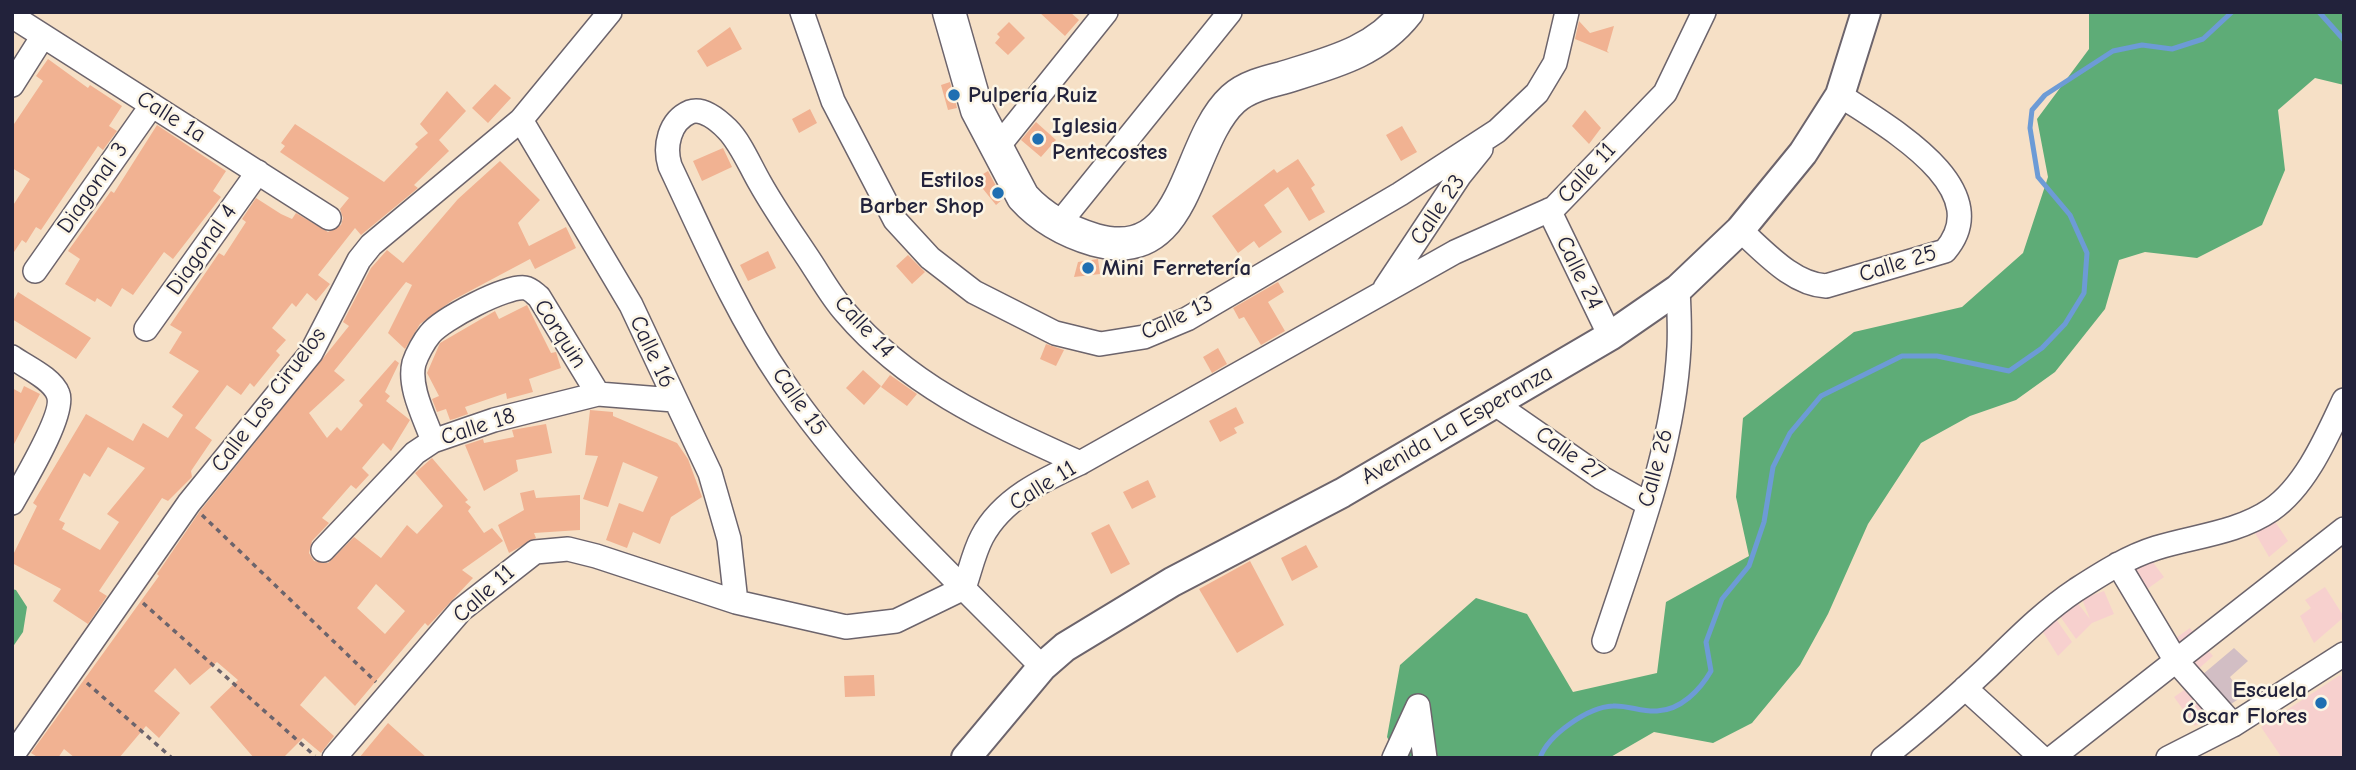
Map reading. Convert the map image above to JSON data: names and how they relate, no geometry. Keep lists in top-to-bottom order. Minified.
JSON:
{"streets":{"street":["Calle 1a","Calle 11","Diagonal 3","Calle 23","Diagonal 4","Calle 25","Calle 24","Calle 13","Calle 14","Corquin","Calle 16","Calle Los Ciruelos","Calle 15","Avenida La Esperanza","Calle 18","Calle 27","Calle 26"]},"crossings":[["Calle 1a","Diagonal 3"],["Calle 1a","Diagonal 4"],["Calle 11","Calle 23"],["Calle 11","Calle 24"],["Calle 11","Calle 14"],["Calle 11","Calle 16"],["Calle 11","Calle 15"],["Calle 23","Calle 13"],["Calle 25","Avenida La Esperanza"],["Calle 24","Avenida La Esperanza"],["Calle 14","Calle 15"],["Corquin","Calle 18"],["Calle 16","Calle Los Ciruelos"],["Calle 16","Calle 18"],["Calle 15","Avenida La Esperanza"],["Avenida La Esperanza","Calle 27"],["Avenida La Esperanza","Calle 26"],["Calle 27","Calle 26"]],"places":["Pulpería Ruiz","Iglesia Pentecostes","Estilos Barber Shop","Mini Ferretería","Escuela Óscar Flores"]}
